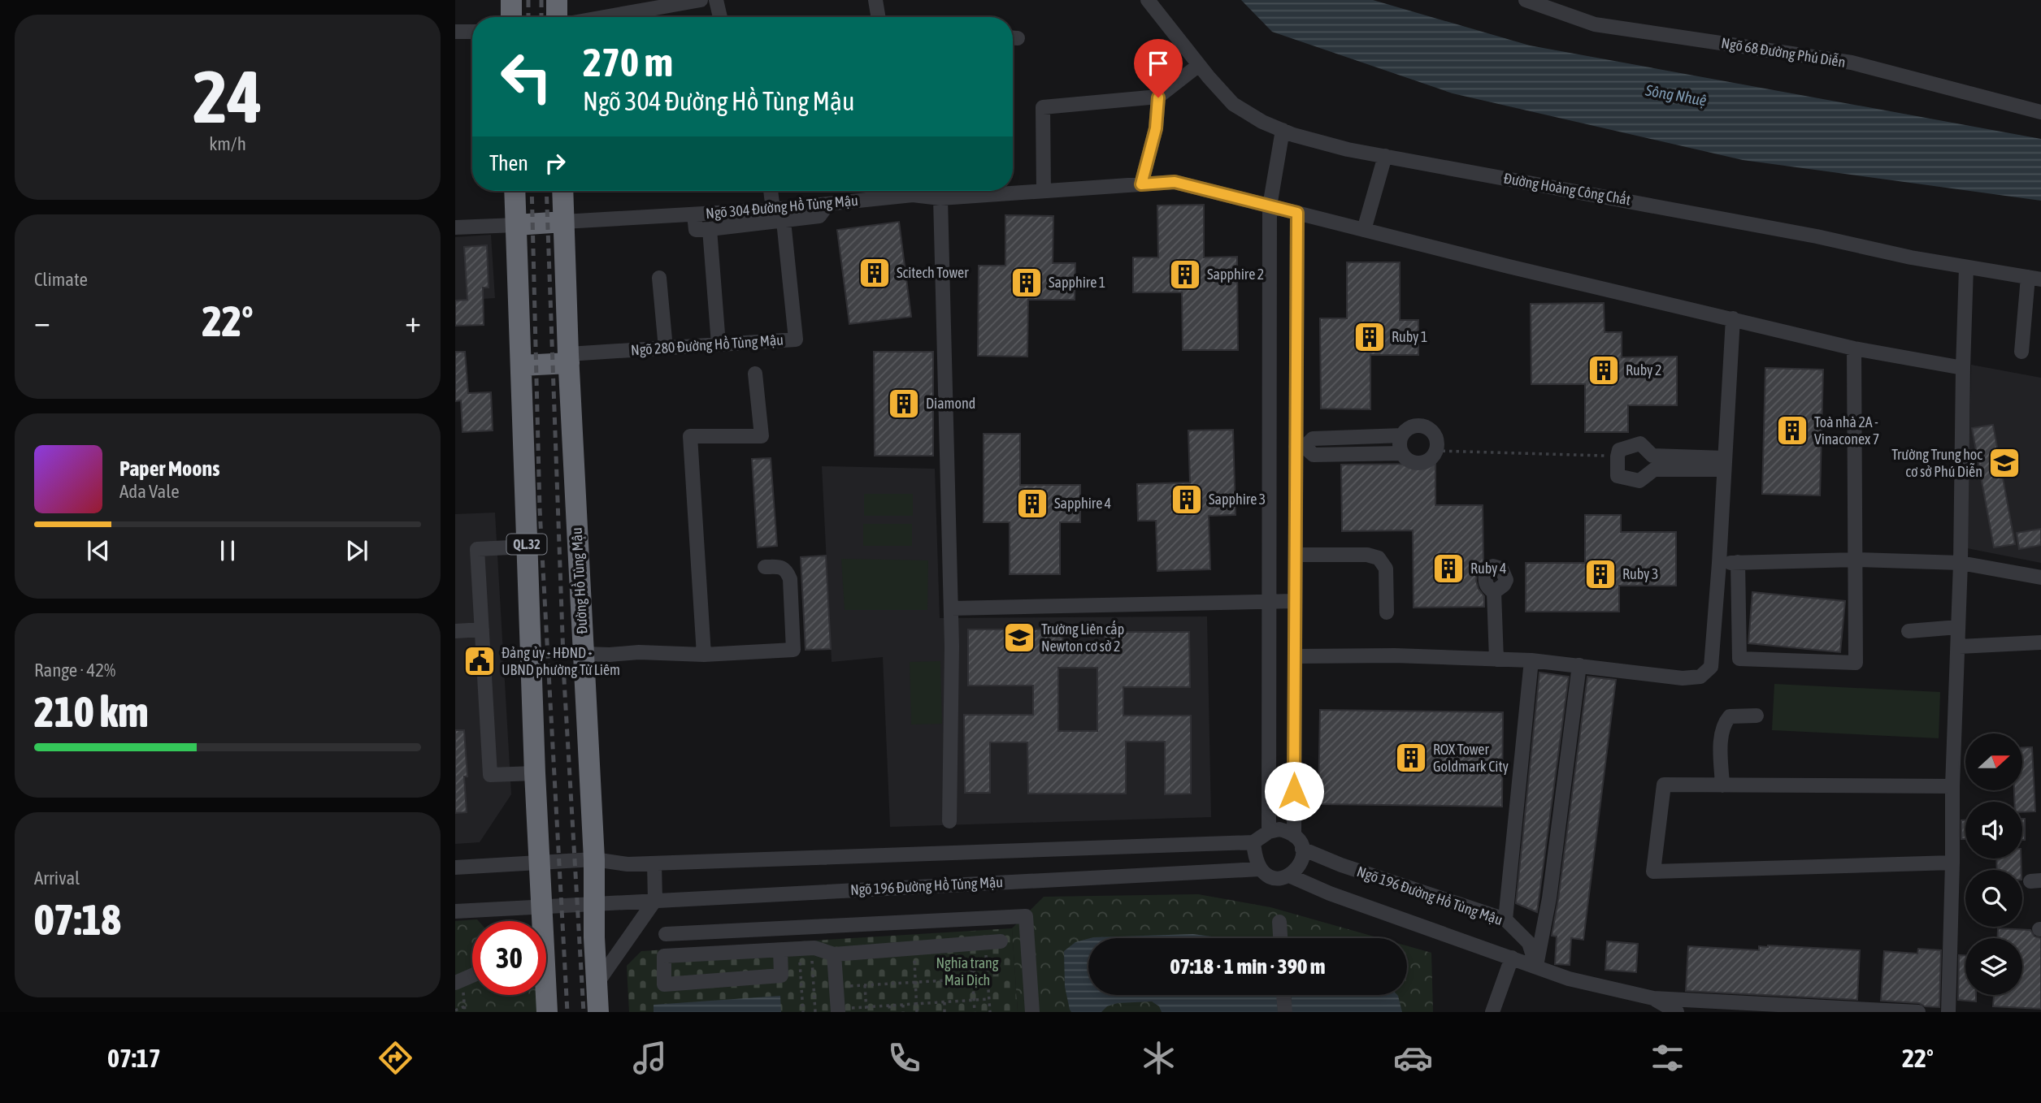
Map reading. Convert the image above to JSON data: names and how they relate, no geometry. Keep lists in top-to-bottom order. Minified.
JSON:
{"streets":{"highway":["QL.32","Đường Hồ Tùng Mậu"],"street":["Ngõ 68 Đường Phú Diễn","Đường Hoàng Công Chất","Ngõ 304 Đường Hồ Tùng Mậu","Ngõ 280 Đường Hồ Tùng Mậu","Ngõ 196 Đường Hồ Tùng Mậu"]},"crossings":[["Ngõ 304 Đường Hồ Tùng Mậu","Đường Hồ Tùng Mậu"],["Ngõ 280 Đường Hồ Tùng Mậu","Đường Hồ Tùng Mậu"],["QL.32","Ngõ 196 Đường Hồ Tùng Mậu"],["Đường Hồ Tùng Mậu","Ngõ 196 Đường Hồ Tùng Mậu"]],"water":["Sông Nhuệ"],"parks":["Nghĩa trang Mai Dịch"],"places":{"building":["Scitech Tower","Sapphire 2","Sapphire 1","Ruby 1","Ruby 2","Diamond","Toà nhà 2A - Vinaconex 7","Sapphire 3","Sapphire 4","Ruby 4","Ruby 3","ROX Tower Goldmark City"],"school or university":["Trường Trung học cơ sở Phú Diễn","Trường Liên cấp Newton cơ sở 2"],"public building":["Đảng ủy - HĐND - UBND phường Từ Liêm"]},"north":"right","page":{"tile":[["24","km/h"],"Climate",["Range · 42%","210 km"],["Arrival","07:18"]],"turn":["270 m","Ngõ 304 Đường Hồ Tùng Mậu"],"then":"Then","heat":["−","22°","+"],"song":["Paper Moons","Ada Vale"],"limit":"30","trip":"07:18 · 1 min · 390 m","tabs":["07:17","22°"]}}
